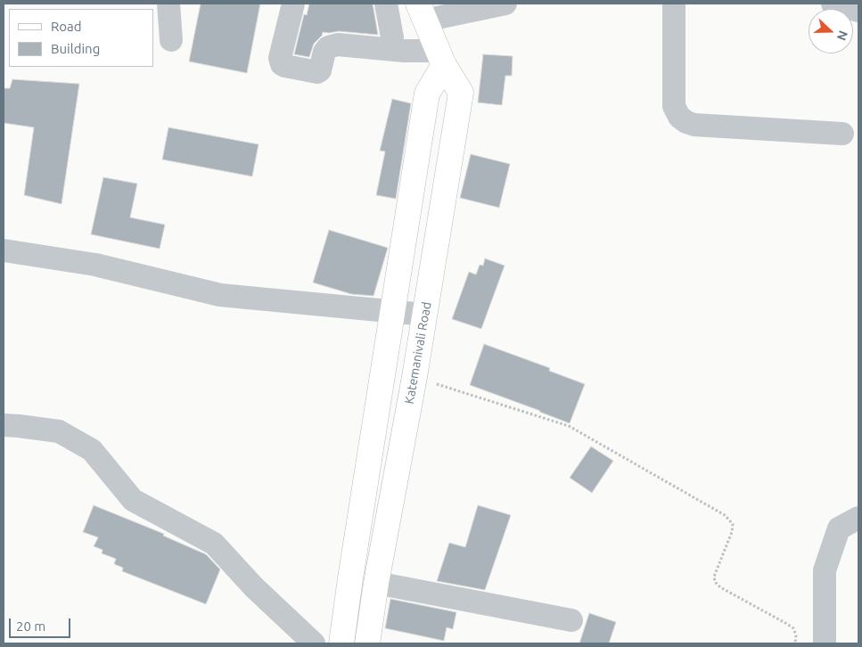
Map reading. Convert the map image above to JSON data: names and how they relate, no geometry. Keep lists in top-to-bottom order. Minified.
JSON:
{"streets":{"main road":["Katemanivali Road"]},"legend":["Road","Building"],"scale_bar":"20 m","north":"right"}
